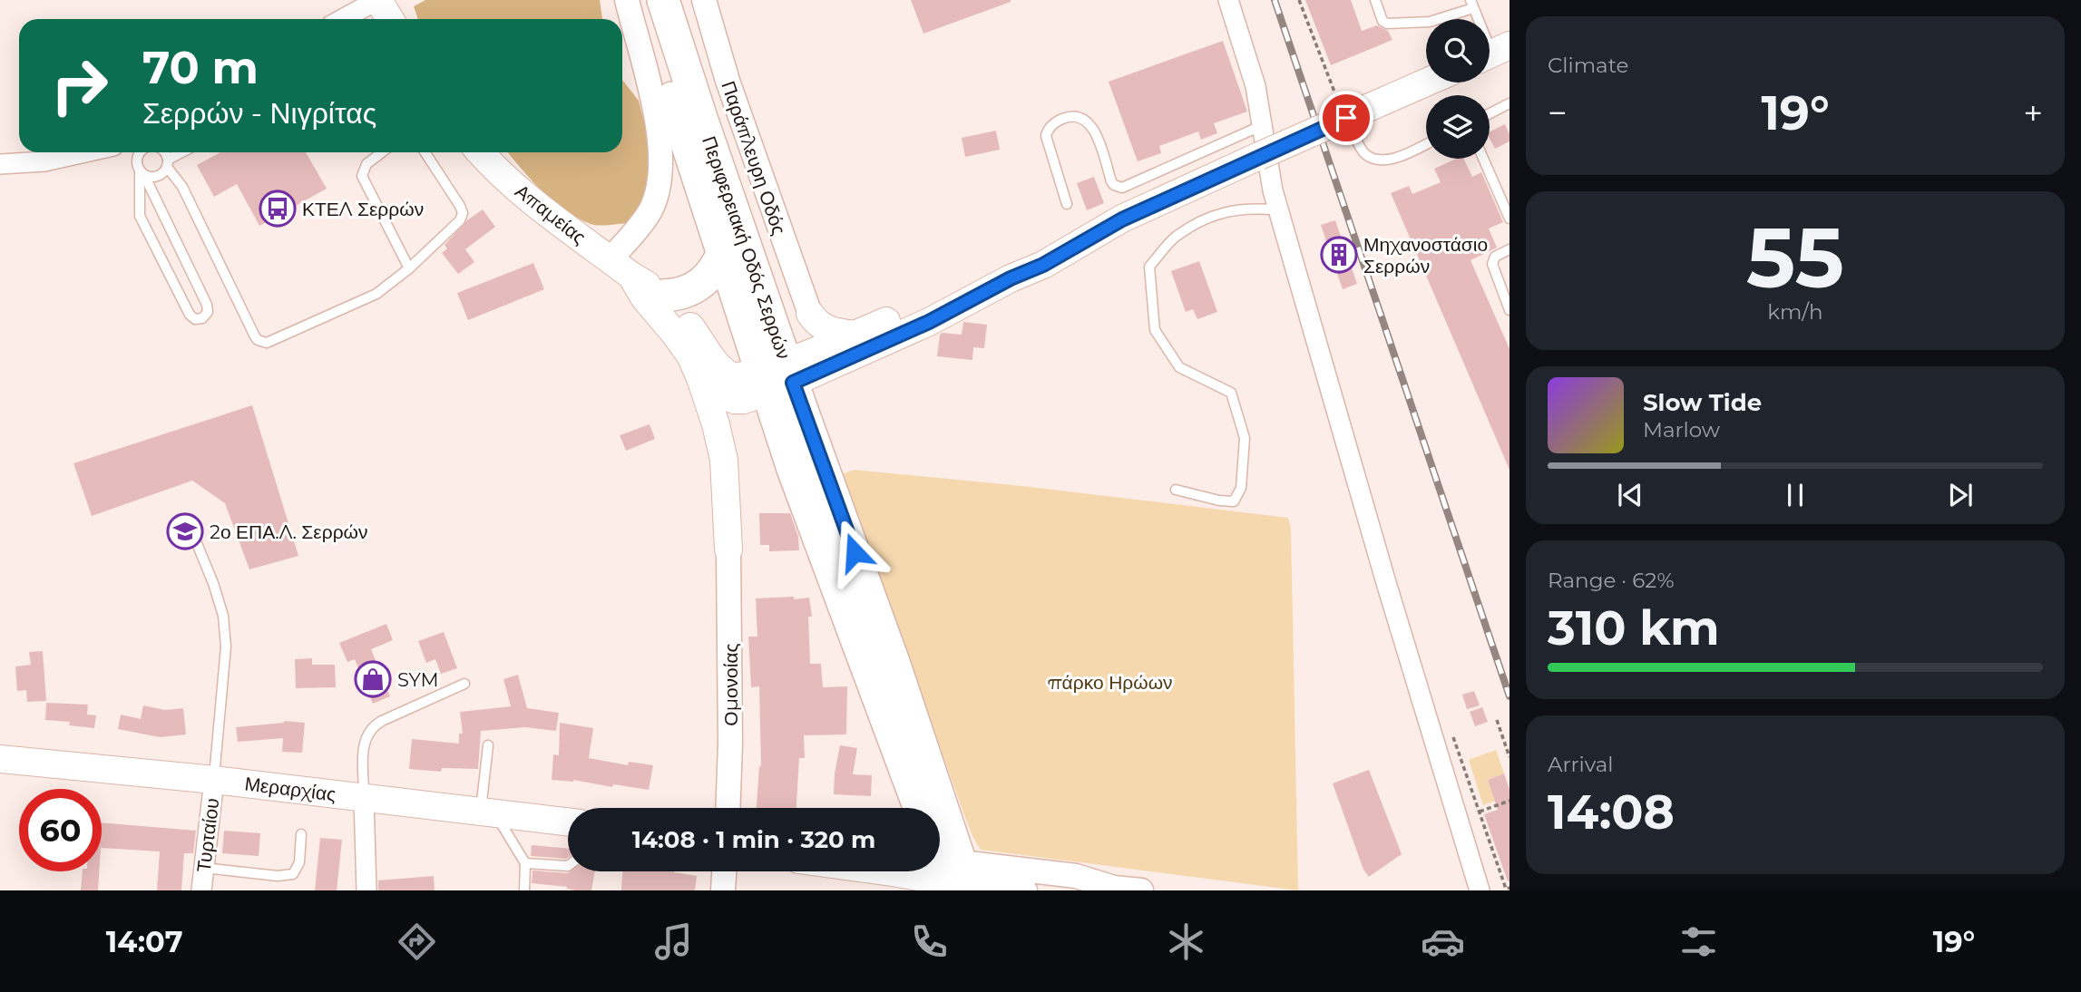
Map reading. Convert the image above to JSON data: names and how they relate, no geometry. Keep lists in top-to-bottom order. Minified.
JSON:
{"streets":{"main road":["Απαμείας","Περιφερειακή Οδός Σερρών","Μεραρχίας"],"street":["Παράπλευρη Οδός","Ομονοίας","Τυρταίου"]},"crossings":[["Μεραρχίας","Τυρταίου"]],"parks":["πάρκο Ηρώων"],"places":{"bus stop":["ΚΤΕΛ Σερρών"],"building":["Μηχανοστάσιο Σερρών"],"school or university":["2ο ΕΠΑ.Λ. Σερρών"],"shop":["SYM"]},"page":{"tile":["Climate",["55","km/h"],["Range · 62%","310 km"],["Arrival","14:08"]],"turn":["70 m","Σερρών - Νιγρίτας"],"heat":["−","19°","+"],"song":["Slow Tide","Marlow"],"limit":"60","trip":"14:08 · 1 min · 320 m","tabs":["14:07","19°"]}}
